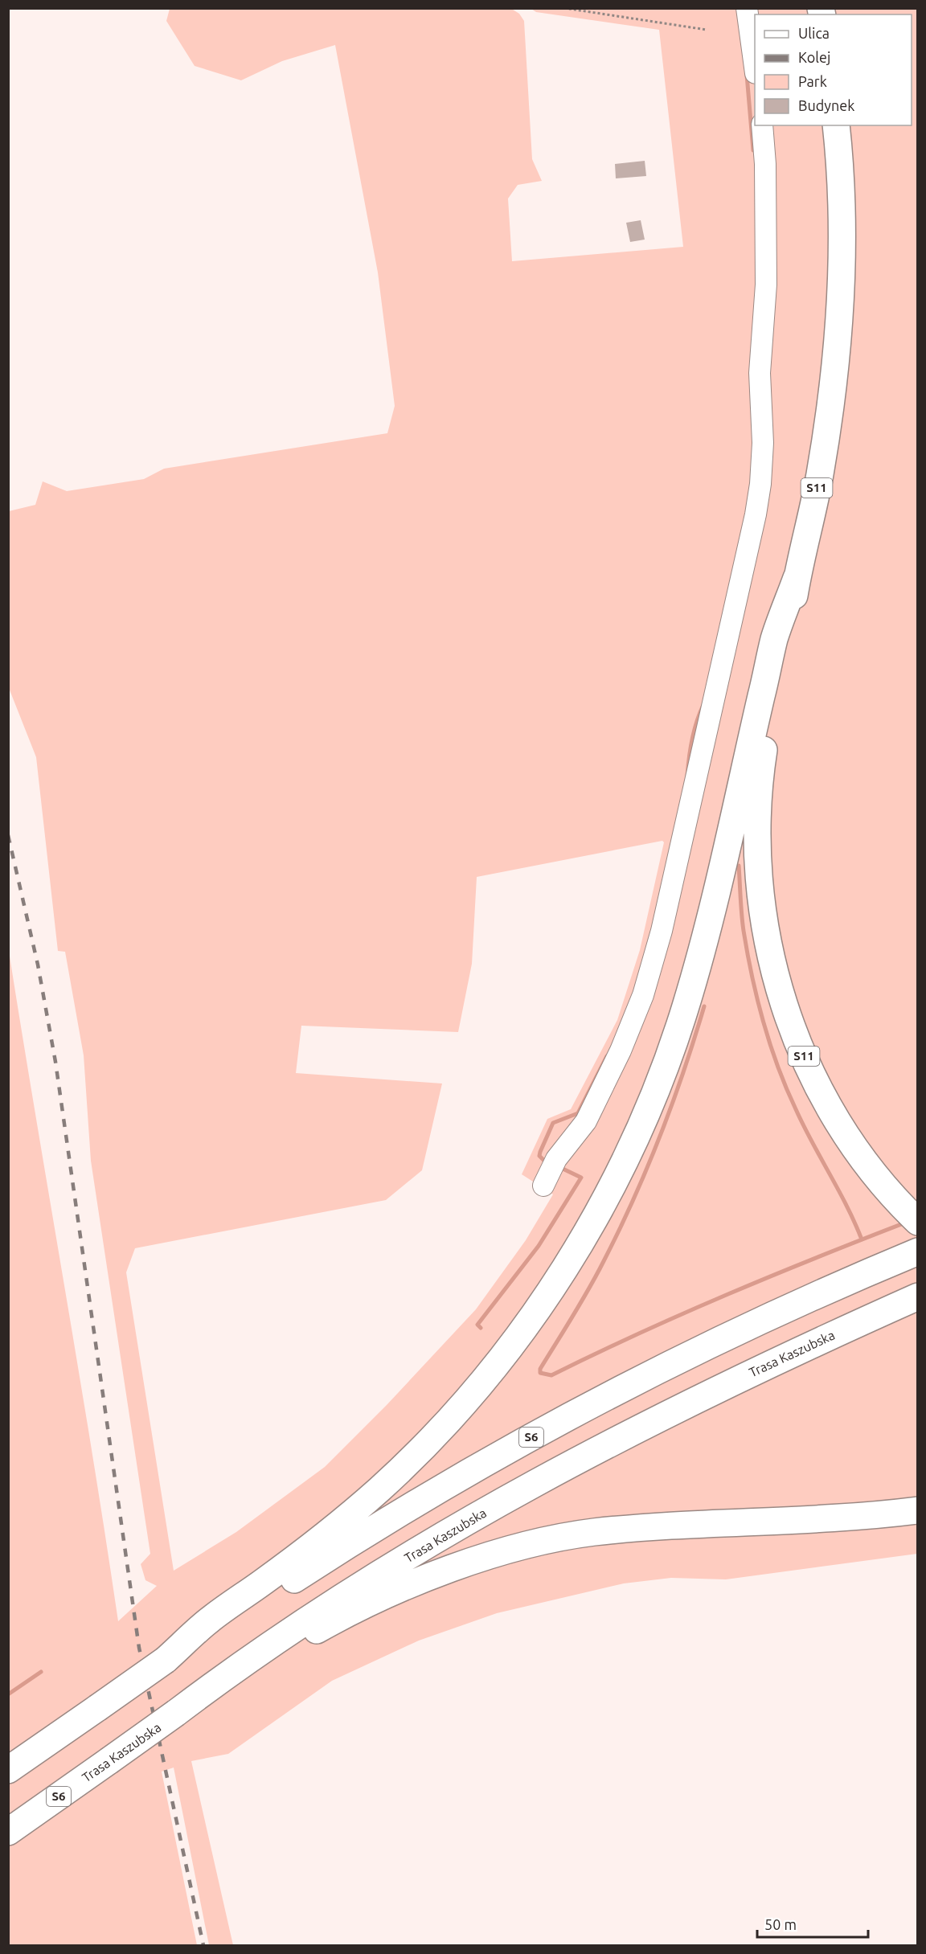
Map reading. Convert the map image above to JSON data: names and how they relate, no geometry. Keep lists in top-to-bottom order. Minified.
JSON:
{"streets":{"highway":["S11","Trasa Kaszubska","S6"]},"legend":["Ulica","Kolej","Park","Budynek"],"scale_bar":"50 m"}
